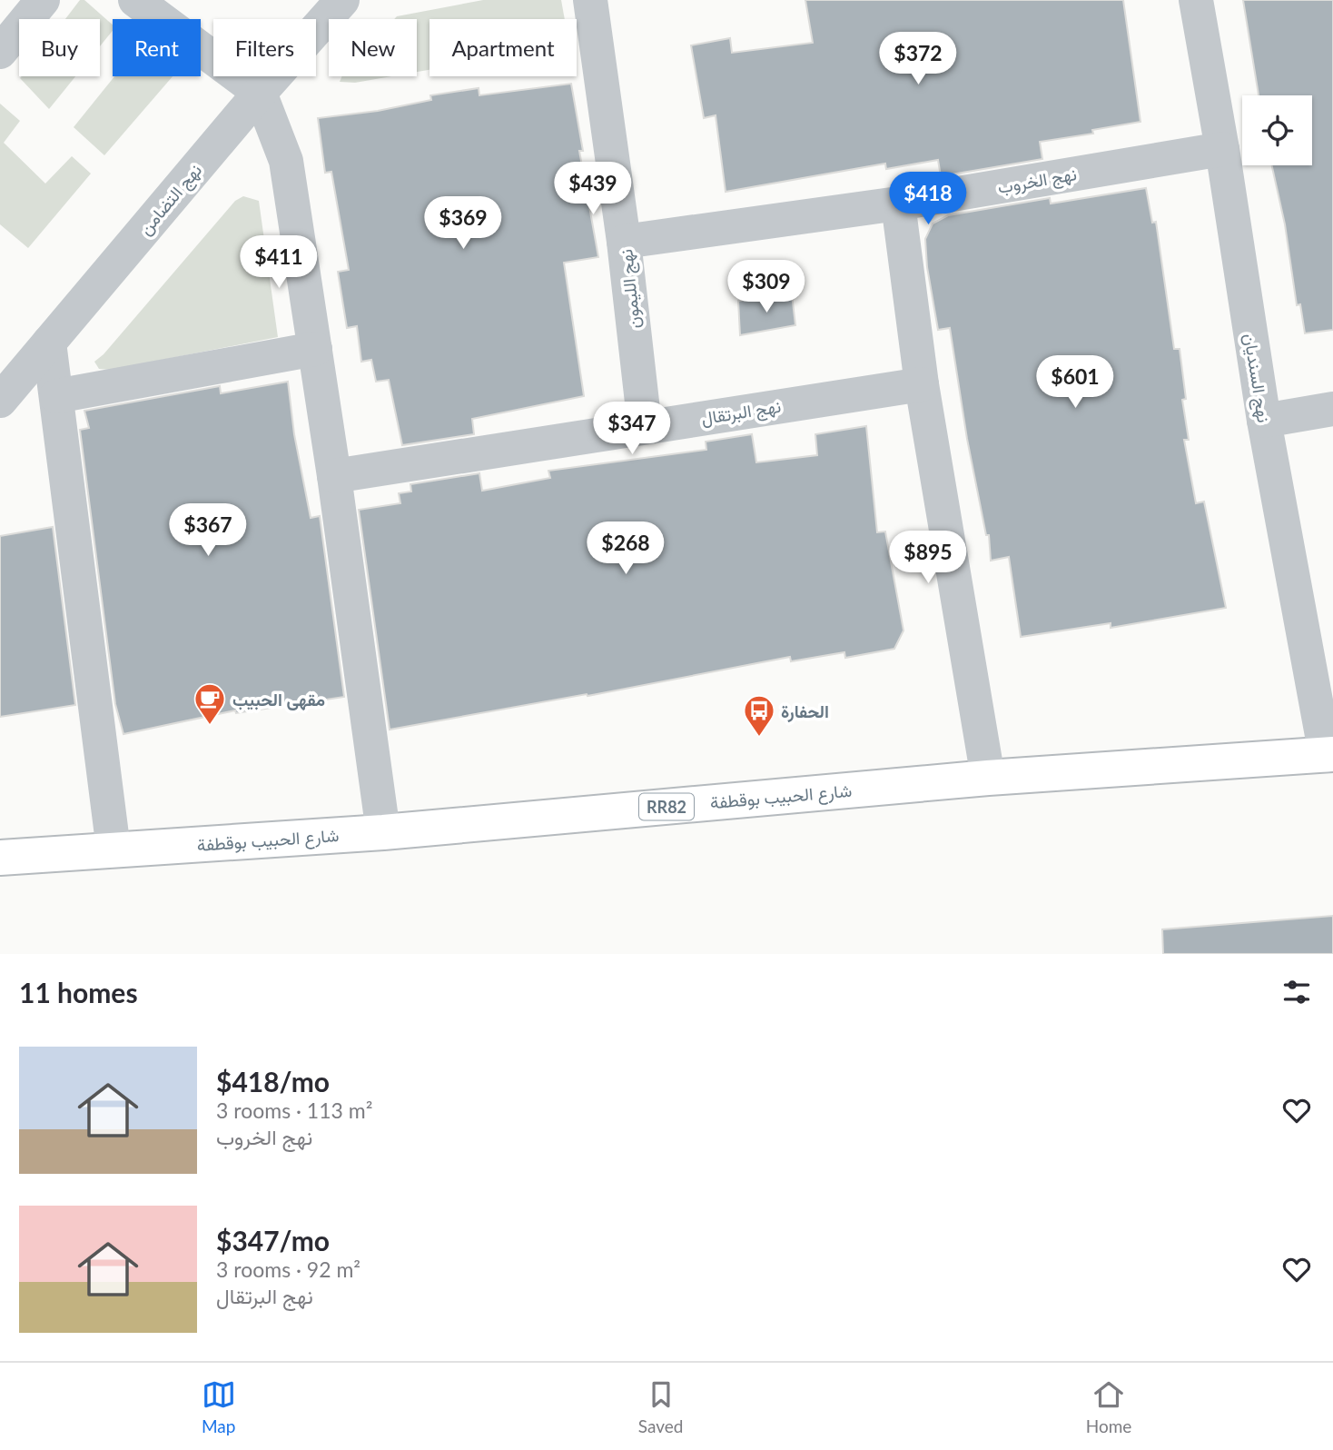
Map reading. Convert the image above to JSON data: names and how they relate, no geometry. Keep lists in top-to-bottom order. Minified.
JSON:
{"streets":{"main road":["شارع الحبيب بوقطفة","RR82"],"street":["نهج الخروب","نهج التضامن","نهج الليمون","نهج السنديان","نهج البرتقال"]},"crossings":[["نهج الخروب","نهج الليمون"],["نهج الخروب","نهج السنديان"],["نهج الليمون","نهج البرتقال"],["نهج السنديان","شارع الحبيب بوقطفة"]],"places":{"cafe":["مقهى الحبيب"],"bus stop":["الحفارة"]},"page":{"chip":["Buy","Rent","Filters","New","Apartment"],"price":["$372","$439","$418","$369","$411","$309","$601","$347","$367","$268","$895"],"heading":"11 homes","list":[{"name":"$418/mo","note":"3 rooms · 113 m² · نهج الخروب"},{"name":"$347/mo","note":"3 rooms · 92 m² · نهج البرتقال"}],"tabs":["Map","Saved","Home"]}}
